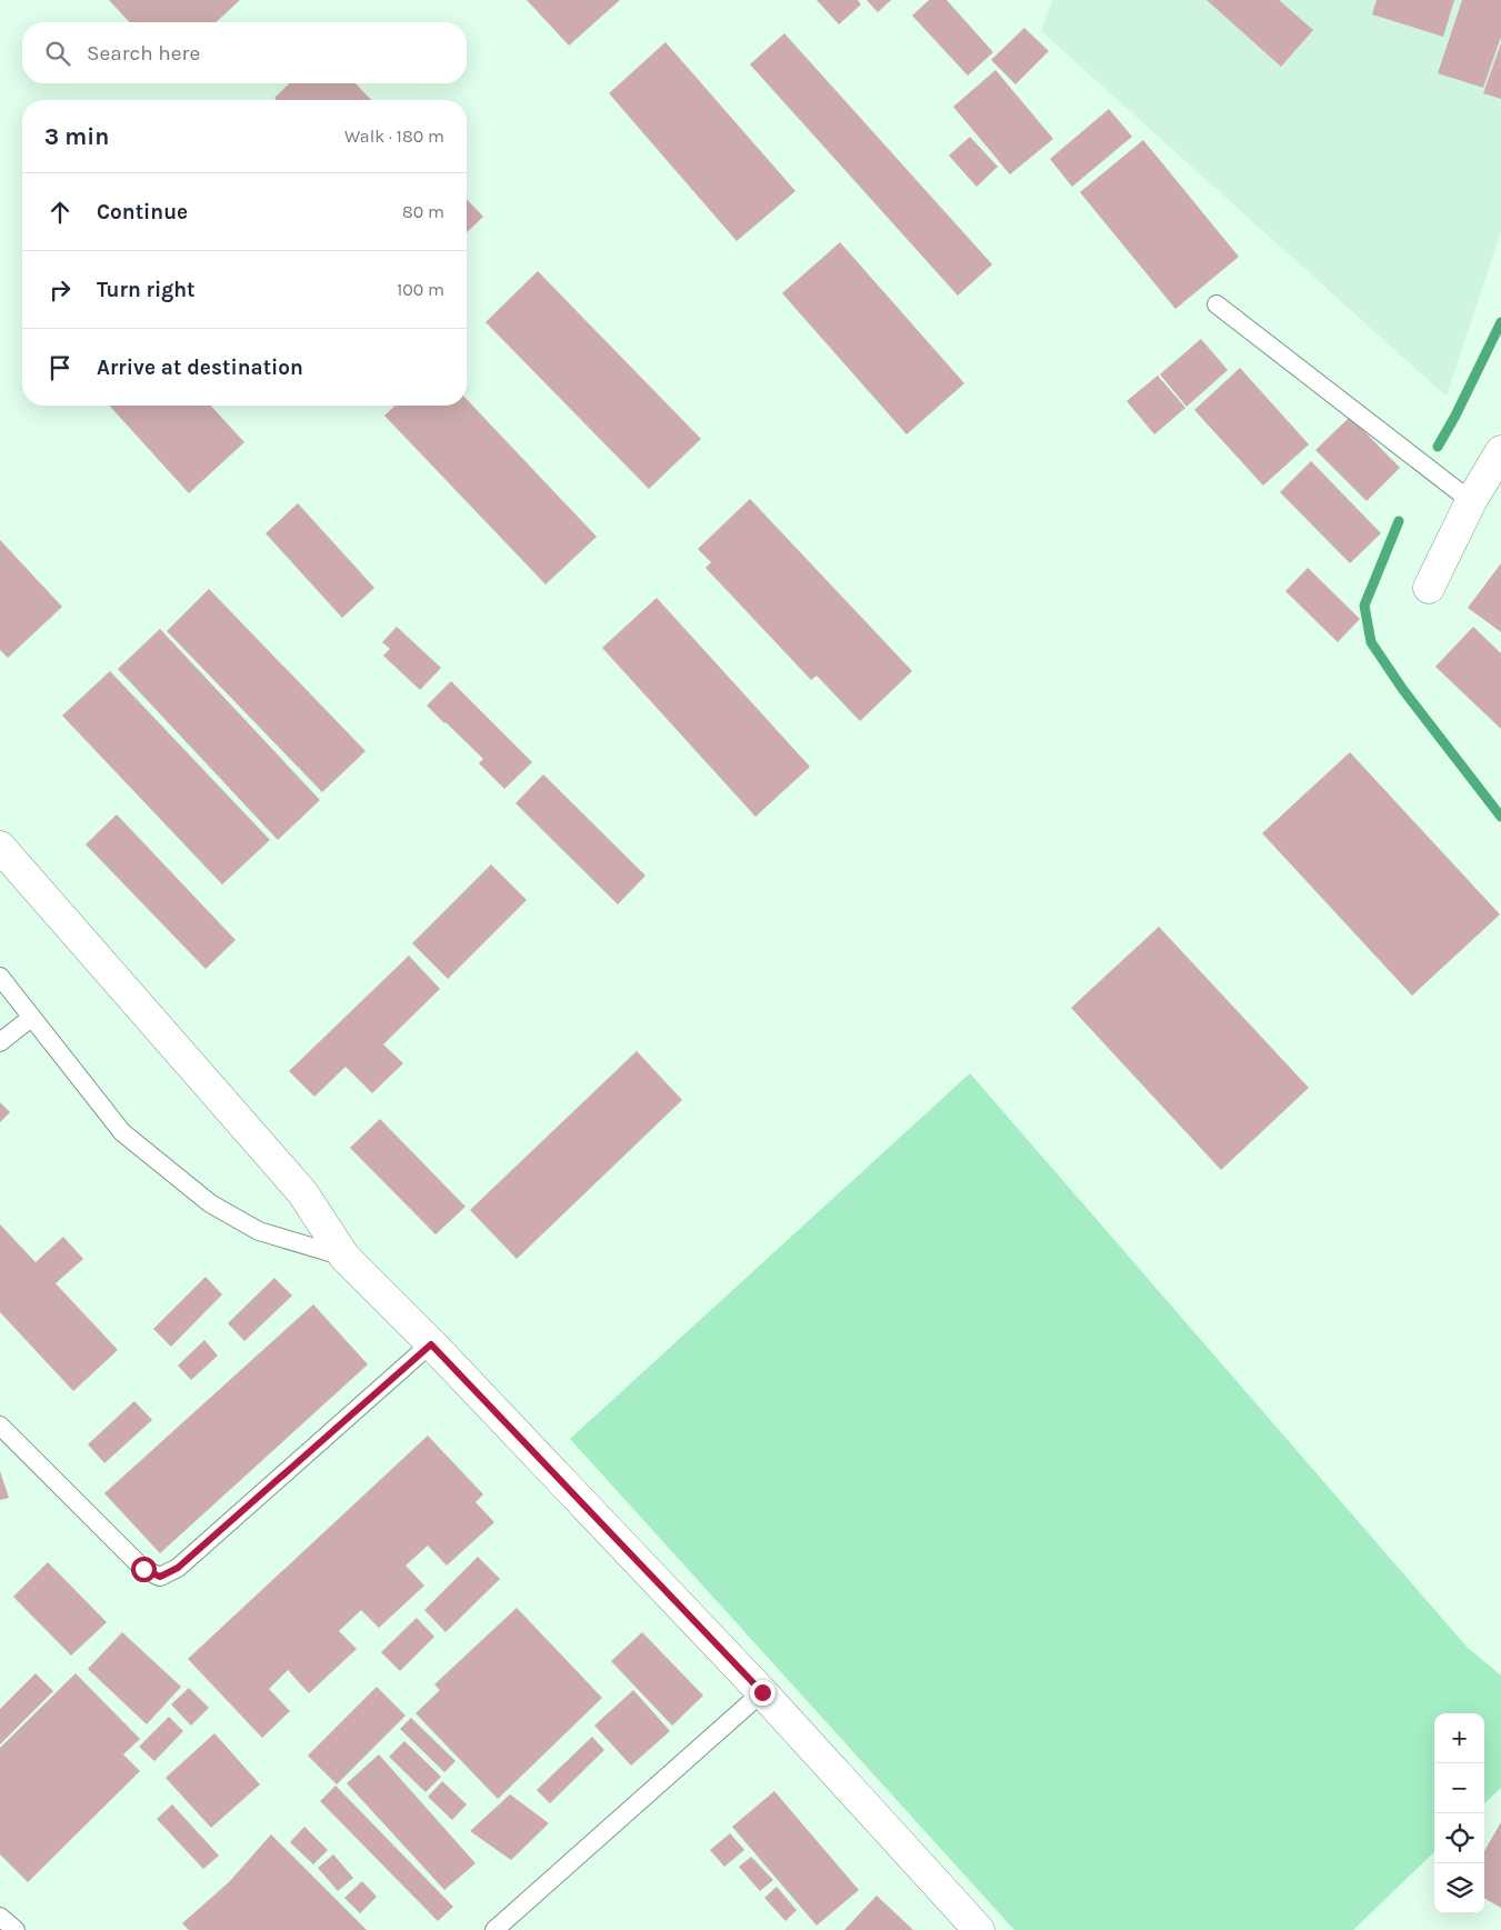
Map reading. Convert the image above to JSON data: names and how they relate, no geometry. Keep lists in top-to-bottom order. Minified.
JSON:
{"page":{"search":"Search here","heading":["3 min","Walk · 180 m"],"list":[["Continue","80 m"],["Turn right","100 m"],"Arrive at destination"],"map_buttons":["+","−"]}}
